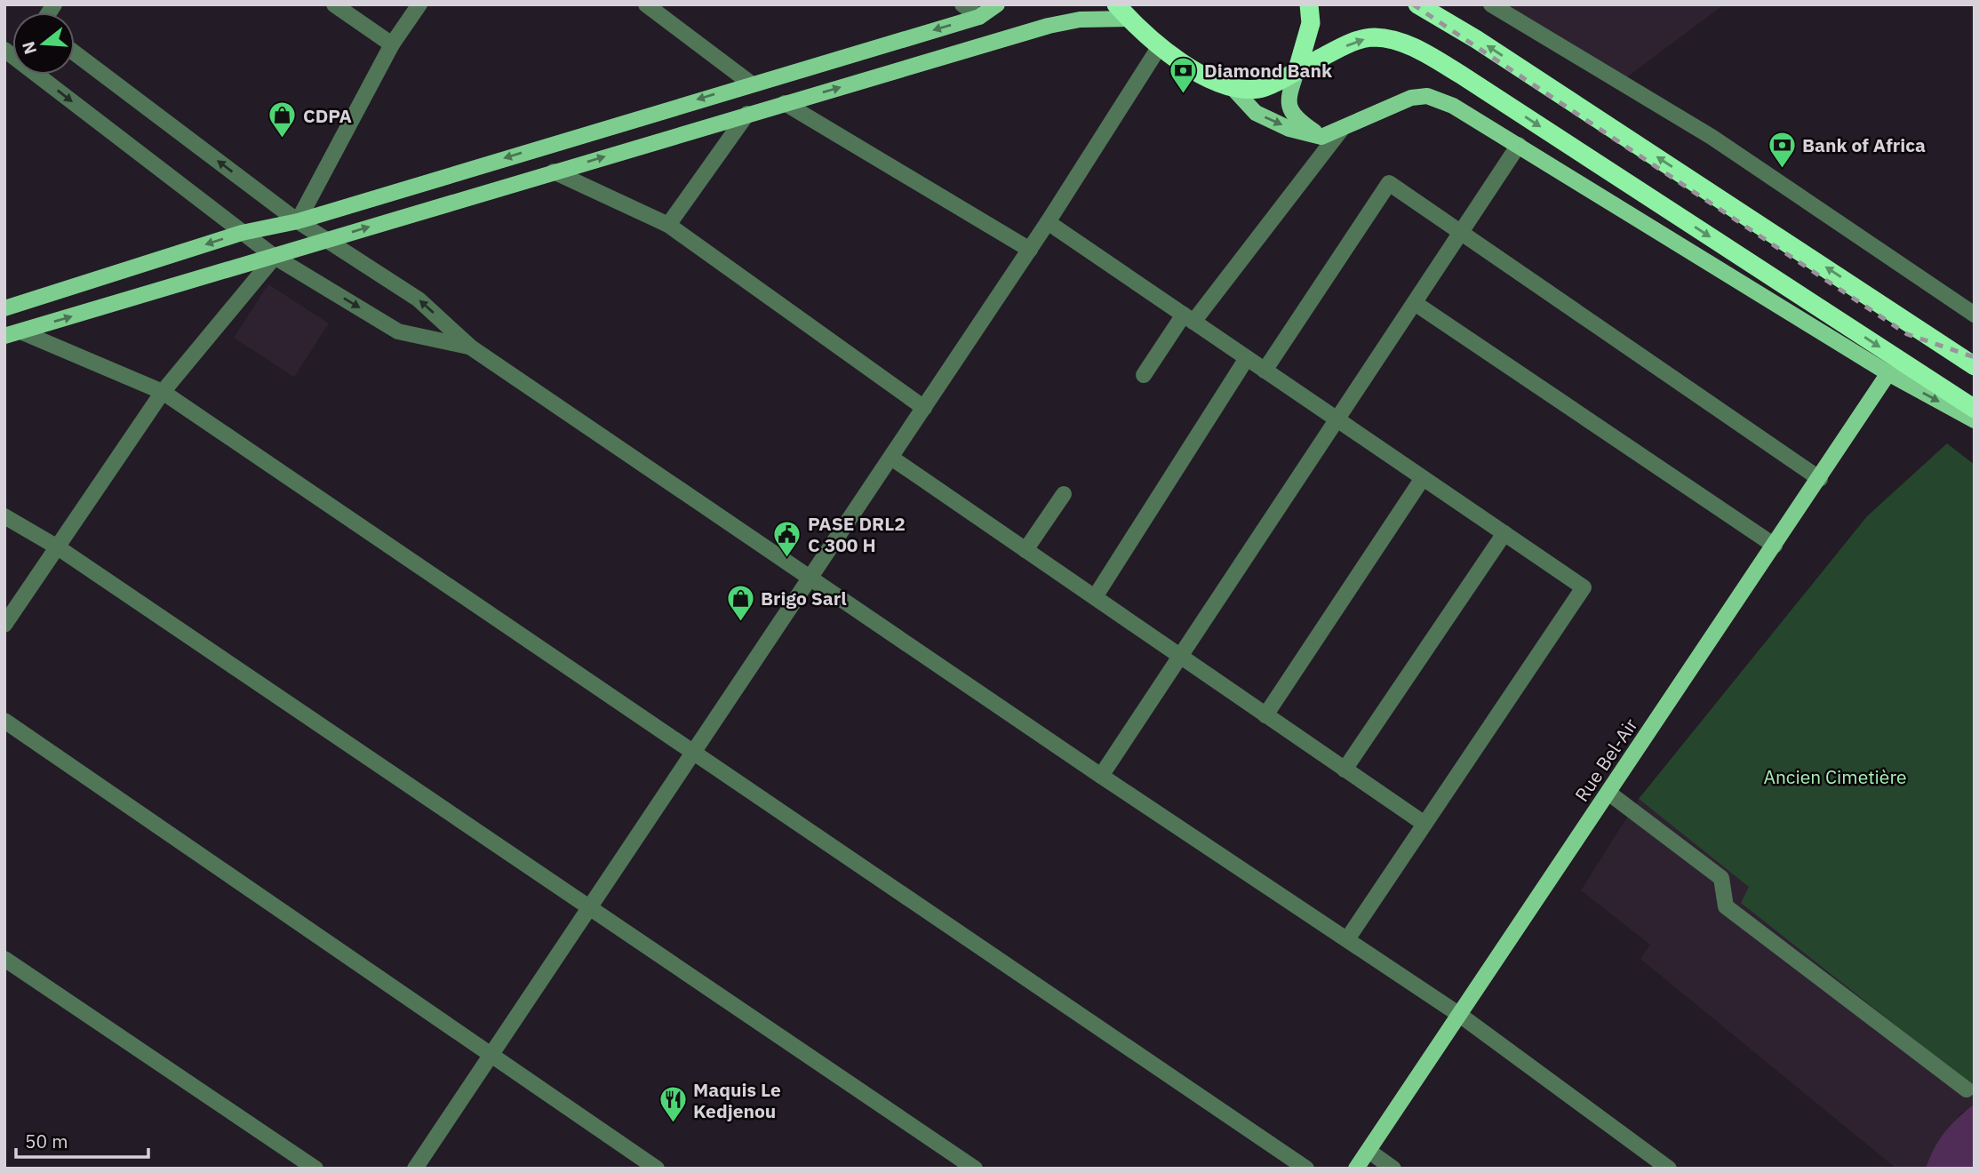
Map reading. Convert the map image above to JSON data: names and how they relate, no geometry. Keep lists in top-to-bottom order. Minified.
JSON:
{"streets":{"main road":["Rue Bel-Air"]},"parks":["Ancien Cimetière"],"places":{"bank":["Diamond Bank","Bank of Africa"],"shop":["CDPA","Brigo Sarl"],"public building":["PASE DRL2 C 300 H"],"restaurant":["Maquis Le Kedjenou"]},"scale_bar":"50 m","north":"left"}
